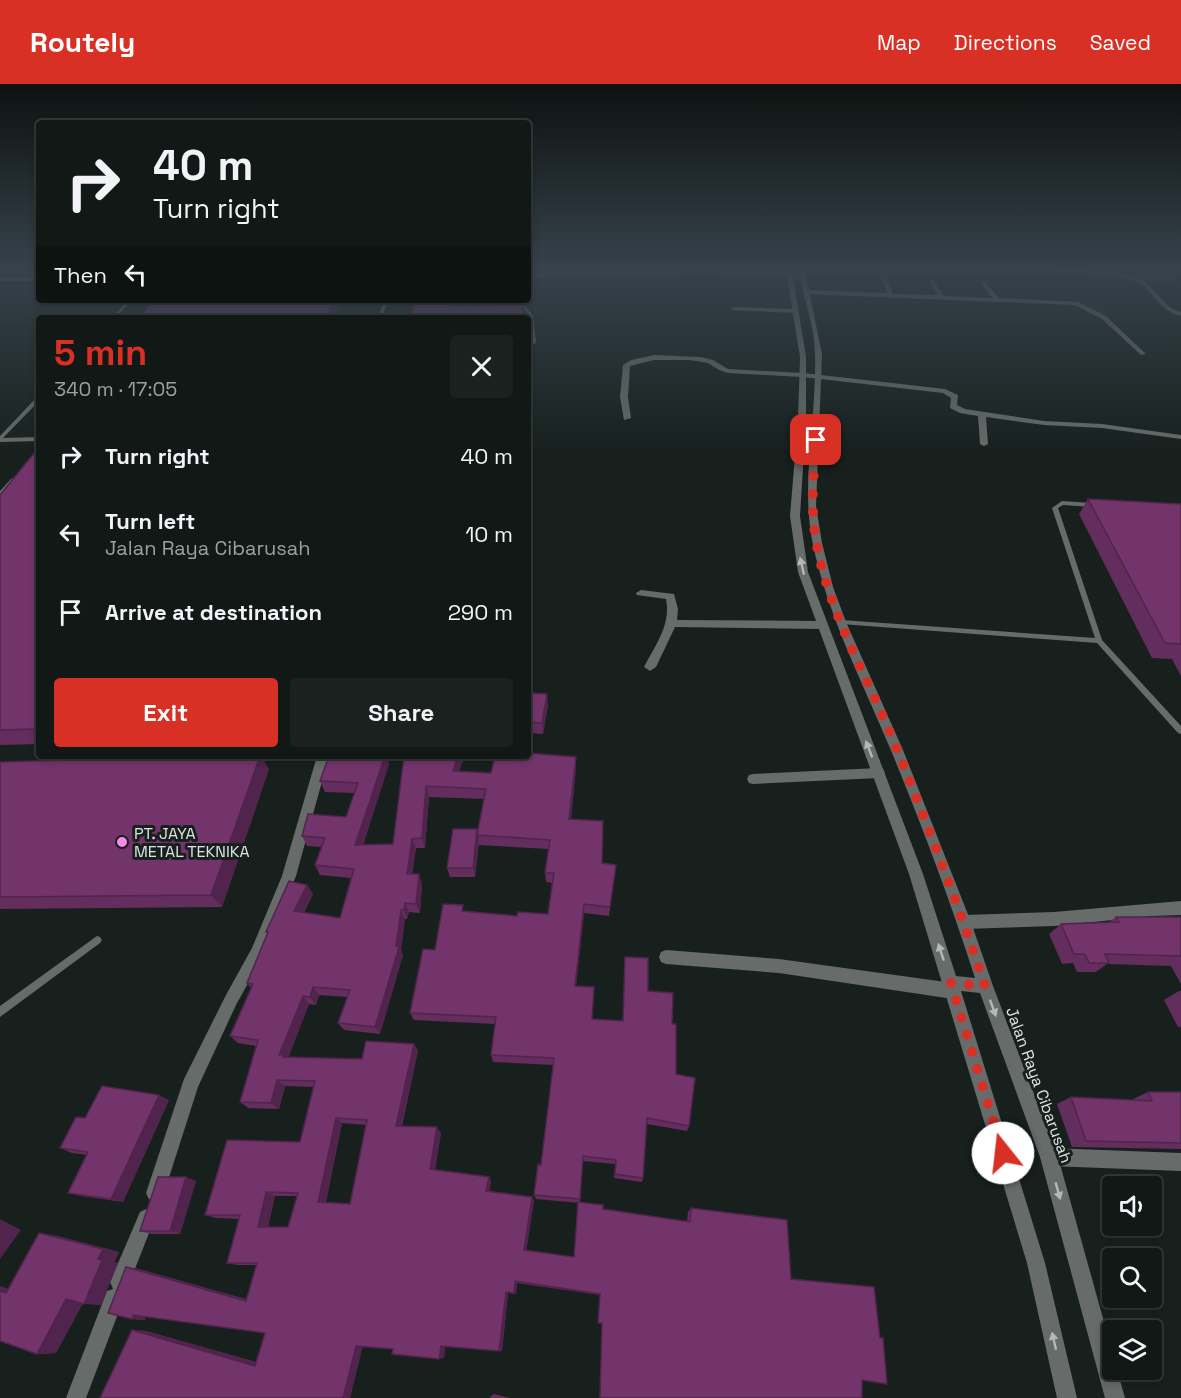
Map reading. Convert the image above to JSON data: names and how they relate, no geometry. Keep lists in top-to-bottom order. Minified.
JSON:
{"streets":{"street":["Jalan Raya Cibarusah"]},"places":["PT. JAYA METAL TEKNIKA"],"page":{"header":"Routely","nav":["Map","Directions","Saved"],"turn":["40 m","Turn right"],"then":"Then","heading":["5 min","340 m · 17:05"],"list":[{"name":"Turn right","value":"40 m"},{"name":"Turn left","note":"Jalan Raya Cibarusah","value":"10 m"},{"name":"Arrive at destination","value":"290 m"}],"buttons":["Exit","Share"]}}
